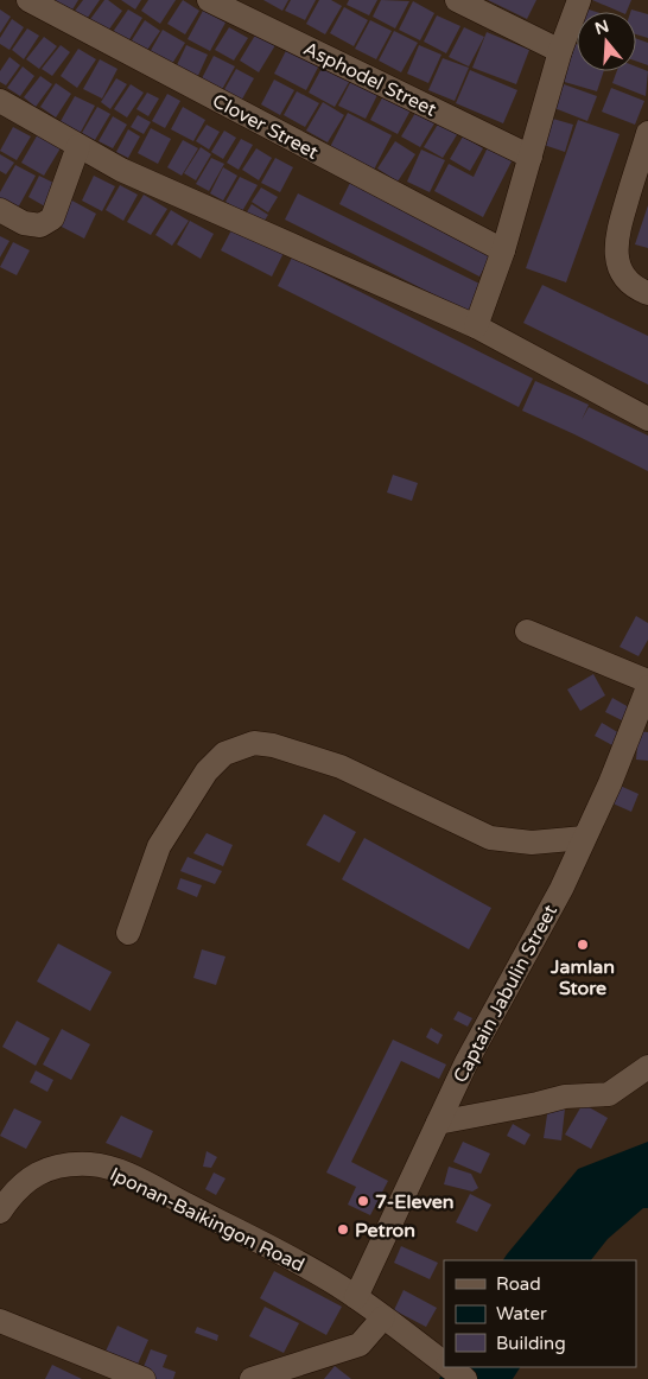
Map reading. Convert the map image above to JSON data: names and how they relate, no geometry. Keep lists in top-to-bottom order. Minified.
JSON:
{"streets":{"street":["Asphodel Street","Clover Street","Captain Jabulin Street","Iponan-Baikingon Road"]},"crossings":[["Captain Jabulin Street","Iponan-Baikingon Road"]],"places":["Jamlan Store","7-Eleven","Petron"],"legend":["Road","Water","Building"],"north":"top"}
